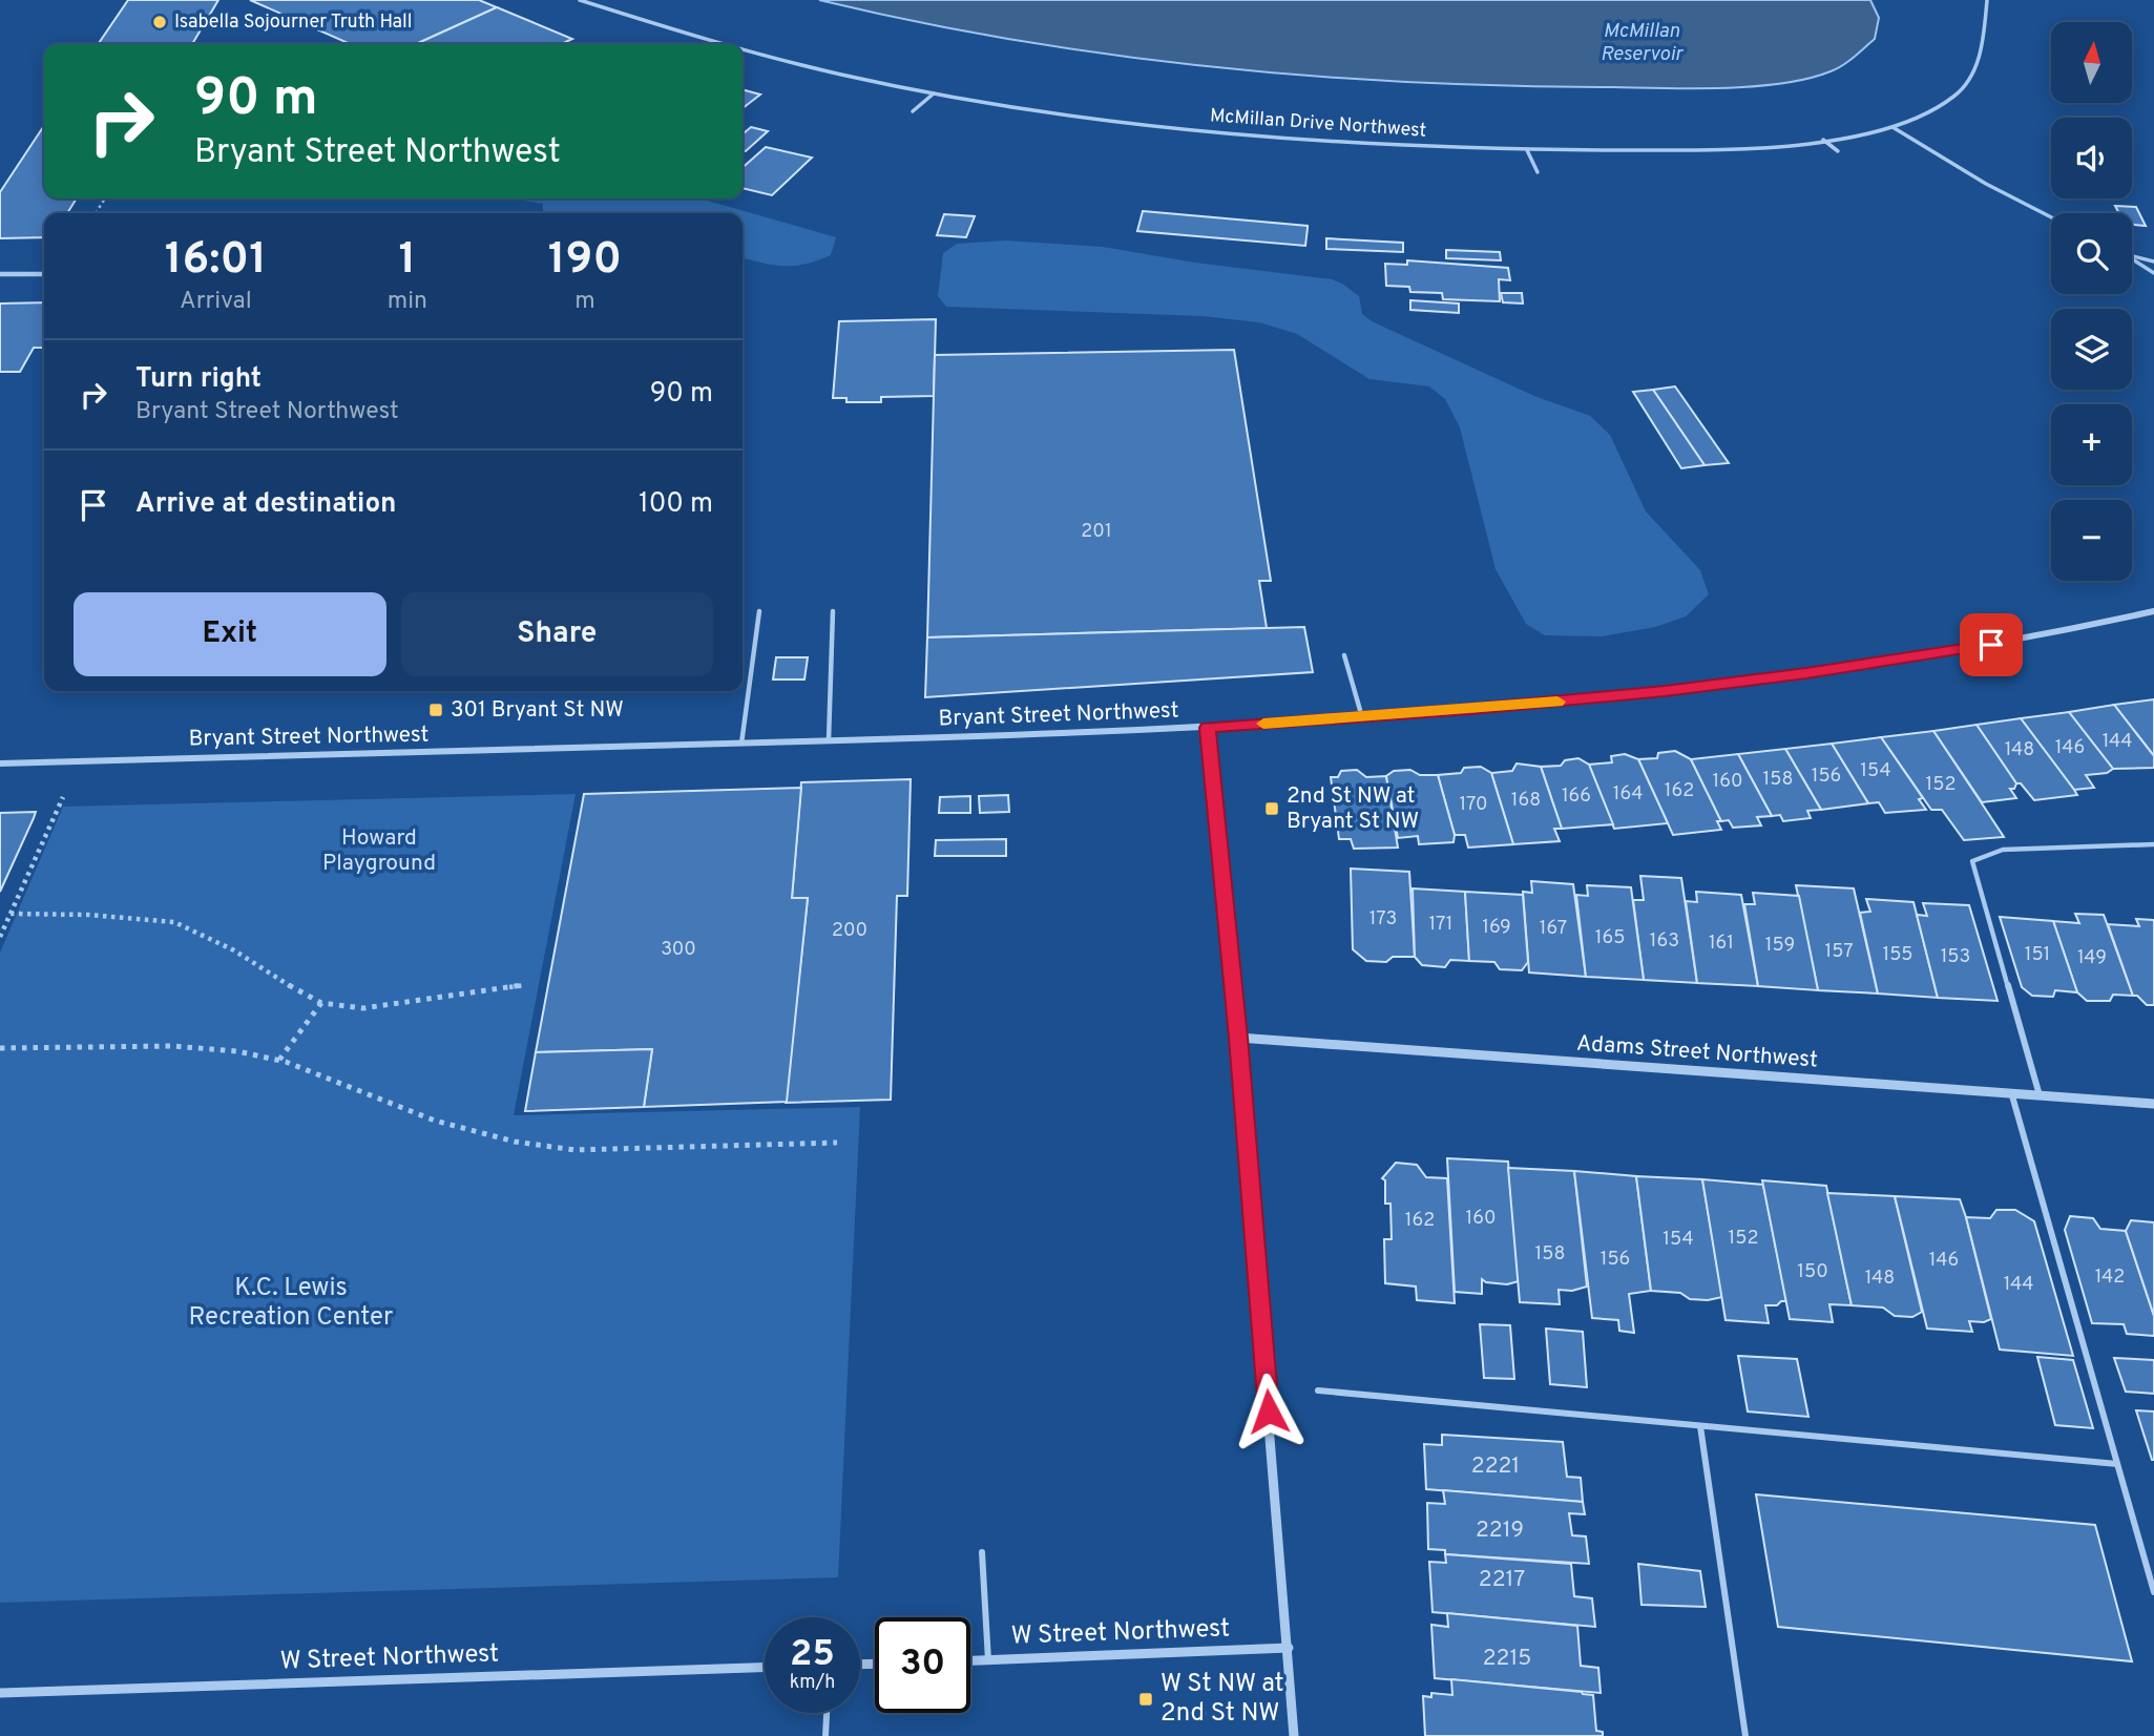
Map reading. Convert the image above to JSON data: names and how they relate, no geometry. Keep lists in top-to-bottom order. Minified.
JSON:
{"streets":{"street":["Bryant Street Northwest","Adams Street Northwest","W Street Northwest"],"lane":["McMillan Drive Northwest"]},"water":["McMillan Reservoir"],"parks":["Howard Playground","K.C. Lewis Recreation Center"],"places":{"other":["Isabella Sojourner Truth Hall"],"transit":["301 Bryant St NW","2nd St NW at Bryant St NW","W St NW at 2nd St NW"]},"house_numbers":["201","144","146","148","154","156","158","160","152","162","164","166","168","170","173","171","169","167","200","165","163","161","159","300","157","155","151","153","149","160","162","152","154","158","156","146","150","142","148","144","2221","2219","2217","2215"],"north":"top","page":{"map_buttons":["+","−"],"turn":["90 m","Bryant Street Northwest"],"eta":["16:01","Arrival","1","min","190","m"],"list":[{"name":"Turn right","note":"Bryant Street Northwest","value":"90 m"},{"name":"Arrive at destination","value":"100 m"}],"buttons":["Exit","Share"],"speed":"25 km/h","limit":"30"}}
